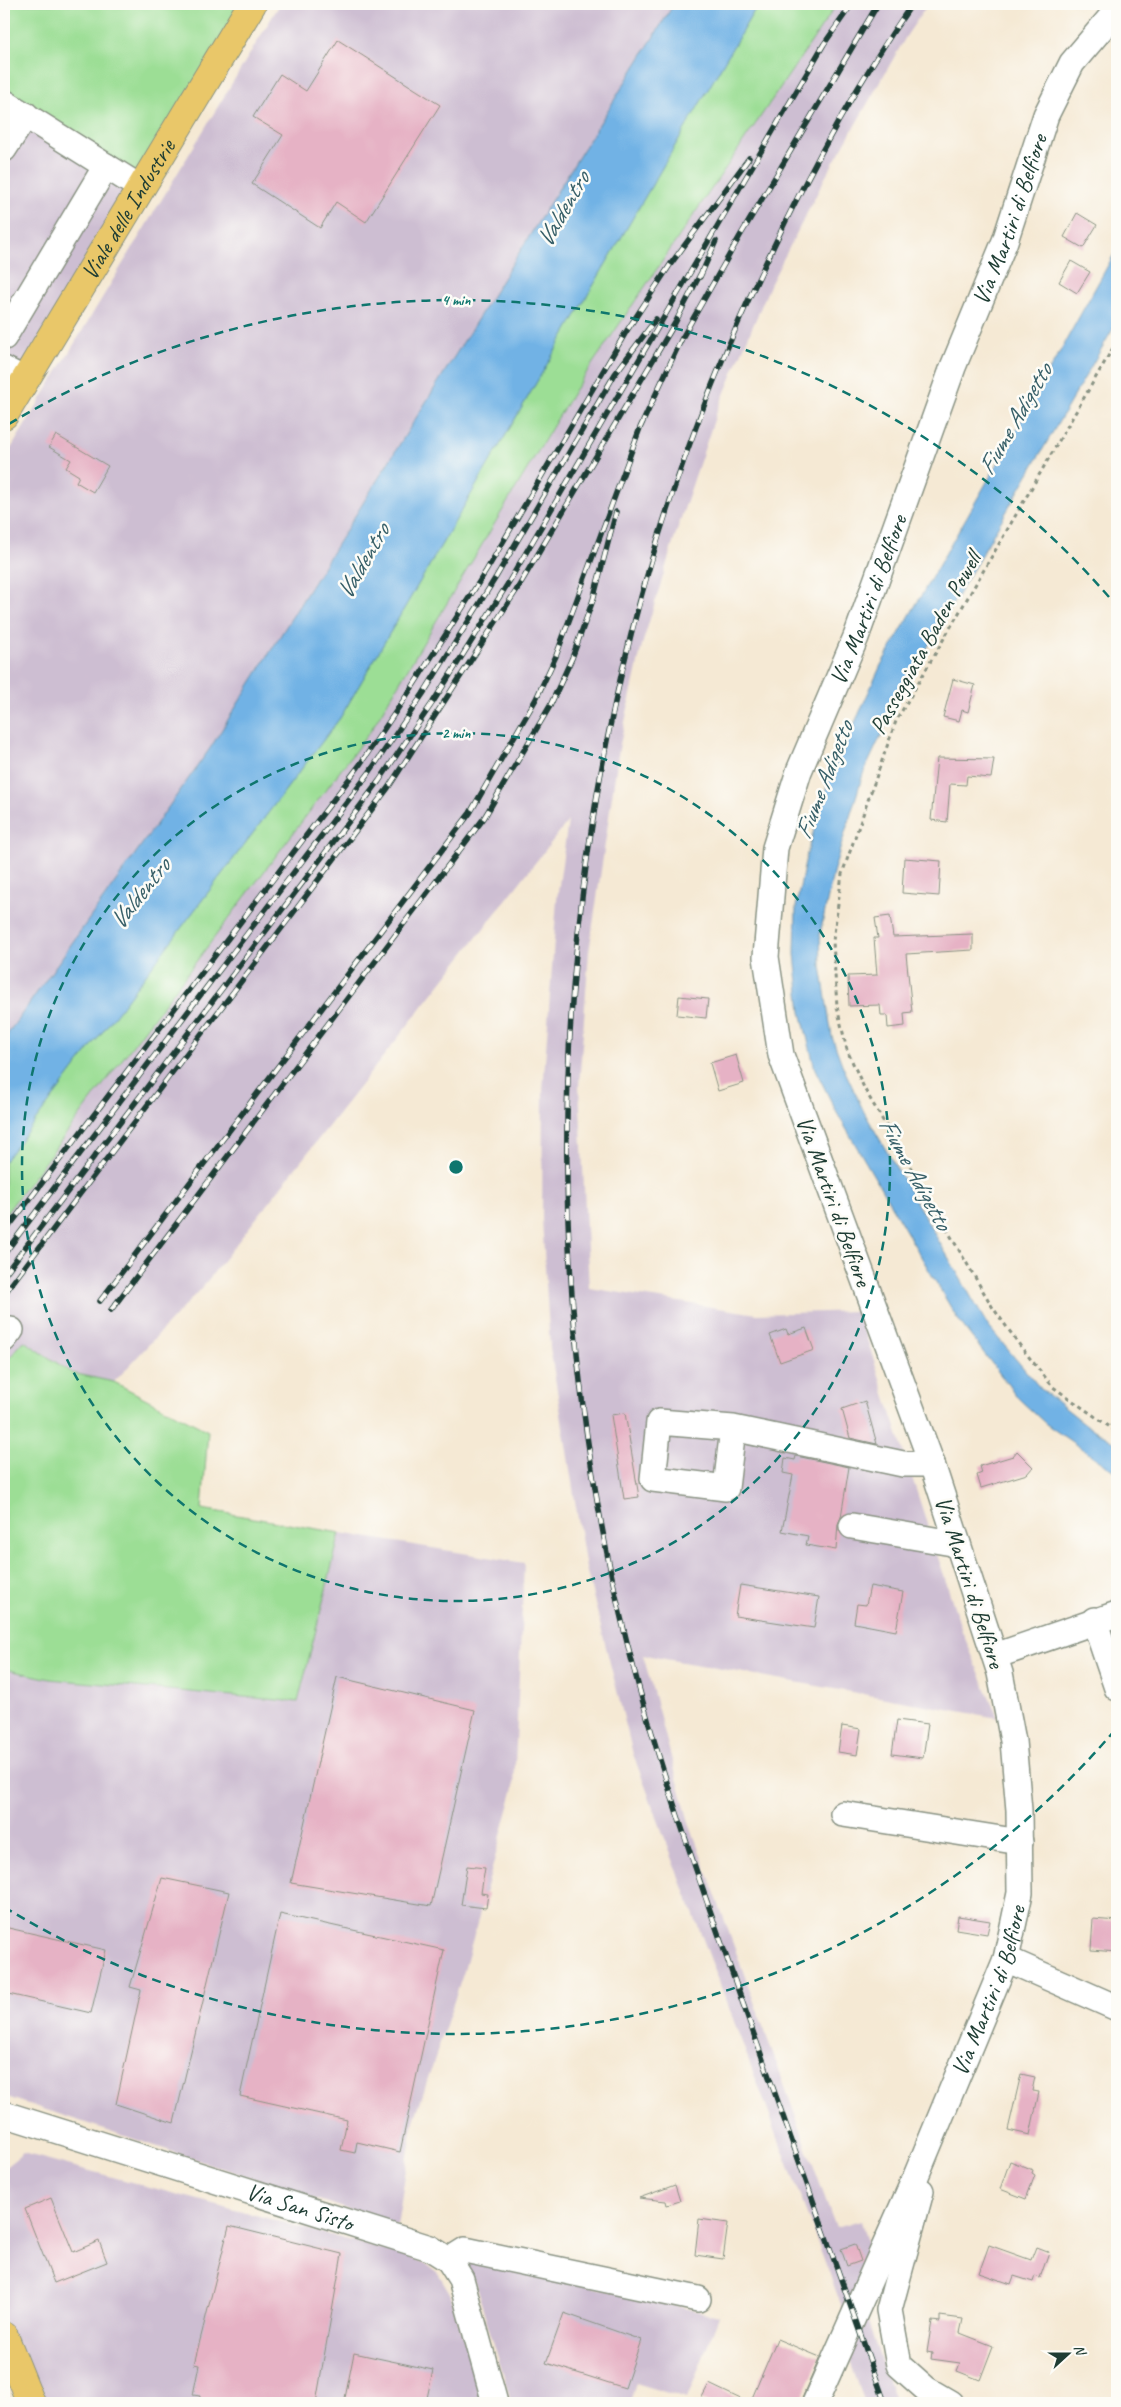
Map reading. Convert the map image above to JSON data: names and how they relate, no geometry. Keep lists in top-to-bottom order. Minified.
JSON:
{"streets":{"main road":["Viale delle Industrie"],"street":["Via Martiri di Belfiore","Via San Sisto"],"path":["Passeggiata Baden Powell"]},"water":["Valdentro","Fiume Adigetto"],"north":"right","rings":["4 min","2 min"]}
